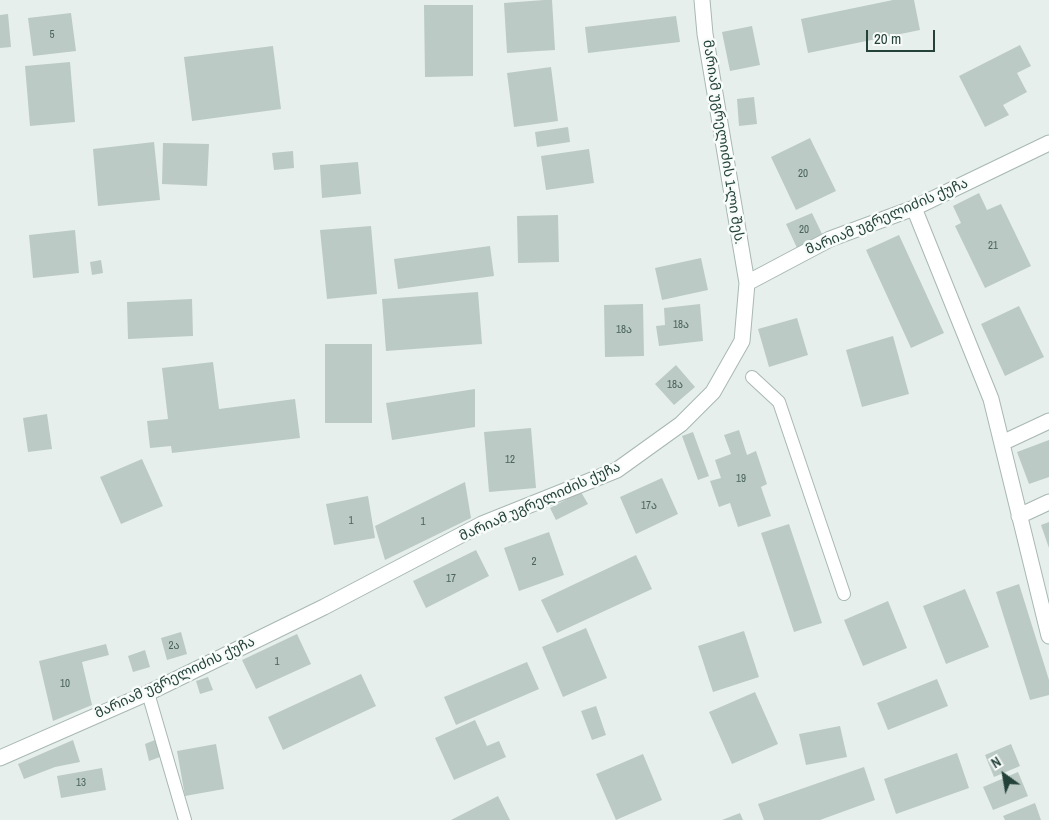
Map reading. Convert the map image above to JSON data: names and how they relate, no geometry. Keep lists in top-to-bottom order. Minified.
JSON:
{"streets":{"street":["მარიამ უგრელიძის 1-ლი შეს.","მარიამ უგრელიძის ქუჩა"]},"crossings":[["მარიამ უგრელიძის 1-ლი შეს.","მარიამ უგრელიძის ქუჩა"]],"house_numbers":["5","20","20","21","18ა","18ა","18ა","12","19","17ა","1","1","2","17","2ა","1","10","13"],"scale_bar":"20 m","north":"top left"}
